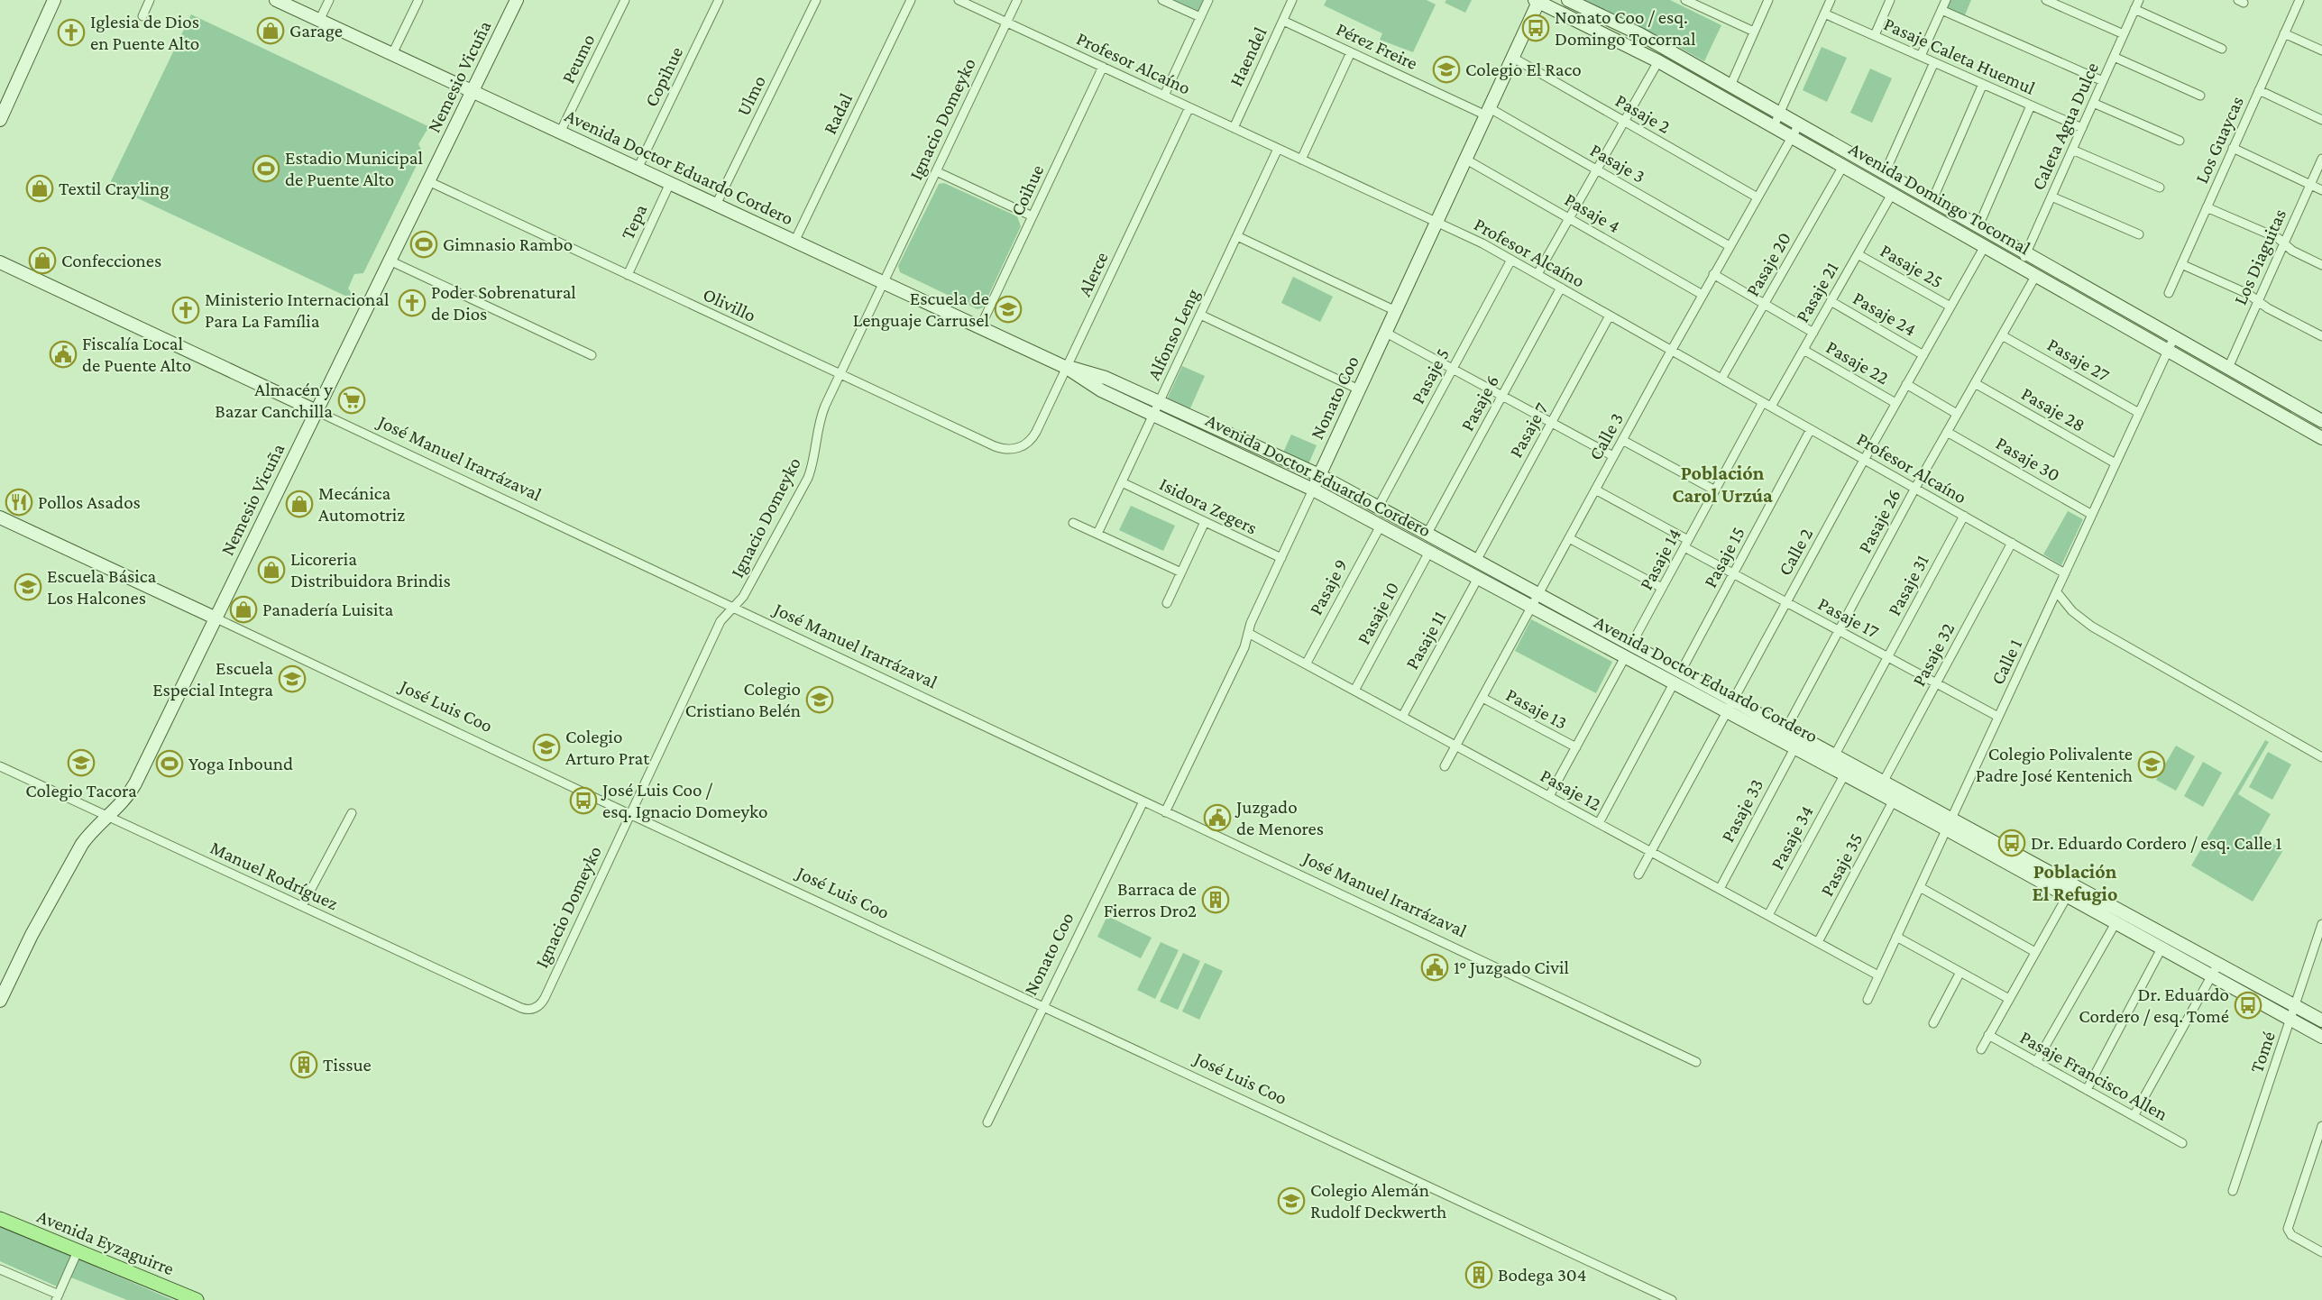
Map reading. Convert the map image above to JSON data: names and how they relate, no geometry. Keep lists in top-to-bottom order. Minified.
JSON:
{"streets":{"main road":["Avenida Eyzaguirre"],"street":["Pérez Freire","Pasaje Caleta Huemul","Haendel","Peumo","Profesor Alcaíno","Nemesio Vicuña","Copihue","Ulmo","Radal","Pasaje 2","Ignacio Domeyko","Caleta Agua Dulce","Los Guaycas","Pasaje 3","Avenida Doctor Eduardo Cordero","Coihue","Avenida Domingo Tocornal","Pasaje 4","Tepa","Los Diaguitas","Pasaje 20","Pasaje 25","Alerce","Pasaje 21","Olivillo","Pasaje 24","Alfonso Leng","Pasaje 27","Pasaje 22","Pasaje 5","Nonato Coo","Pasaje 6","Pasaje 28","Pasaje 7","Calle 3","José Manuel Irarrázaval","Pasaje 30","Isidora Zegers","Pasaje 26","Calle 2","Pasaje 15","Pasaje 14","Pasaje 31","Pasaje 9","Pasaje 10","Pasaje 17","Pasaje 11","Pasaje 32","Calle 1","José Luis Coo","Pasaje 13","Pasaje 12","Pasaje 33","Pasaje 34","Pasaje 35","Manuel Rodríguez","Tomé","Pasaje Francisco Allen"]},"crossings":[["Pérez Freire","Haendel"],["Pérez Freire","Pasaje 3"],["Pérez Freire","Nonato Coo"],["Pasaje Caleta Huemul","Caleta Agua Dulce"],["Haendel","Profesor Alcaíno"],["Peumo","Avenida Doctor Eduardo Cordero"],["Profesor Alcaíno","Ignacio Domeyko"],["Profesor Alcaíno","Coihue"],["Profesor Alcaíno","Pasaje 20"],["Profesor Alcaíno","Alerce"],["Profesor Alcaíno","Pasaje 21"],["Profesor Alcaíno","Alfonso Leng"],["Profesor Alcaíno","Pasaje 5"],["Profesor Alcaíno","Nonato Coo"],["Profesor Alcaíno","Pasaje 6"],["Profesor Alcaíno","Pasaje 7"],["Profesor Alcaíno","Calle 3"],["Profesor Alcaíno","Pasaje 26"],["Profesor Alcaíno","Calle 2"],["Profesor Alcaíno","Pasaje 15"],["Profesor Alcaíno","Pasaje 14"],["Profesor Alcaíno","Pasaje 31"],["Profesor Alcaíno","Pasaje 32"],["Profesor Alcaíno","Calle 1"],["Nemesio Vicuña","Avenida Doctor Eduardo Cordero"],["Nemesio Vicuña","Olivillo"],["Nemesio Vicuña","José Manuel Irarrázaval"],["Nemesio Vicuña","José Luis Coo"],["Nemesio Vicuña","Manuel Rodríguez"],["Copihue","Avenida Doctor Eduardo Cordero"],["Ulmo","Avenida Doctor Eduardo Cordero"],["Radal","Avenida Doctor Eduardo Cordero"],["Pasaje 2","Nonato Coo"],["Pasaje 2","Calle 3"],["Ignacio Domeyko","Avenida Doctor Eduardo Cordero"],["Ignacio Domeyko","Olivillo"],["Ignacio Domeyko","José Manuel Irarrázaval"],["Ignacio Domeyko","José Luis Coo"],["Ignacio Domeyko","Manuel Rodríguez"],["Caleta Agua Dulce","Avenida Domingo Tocornal"],["Pasaje 3","Nonato Coo"],["Pasaje 3","Calle 3"],["Avenida Doctor Eduardo Cordero","Coihue"],["Avenida Doctor Eduardo Cordero","Tepa"],["Avenida Doctor Eduardo Cordero","Alerce"],["Avenida Doctor Eduardo Cordero","Alfonso Leng"],["Avenida Doctor Eduardo Cordero","Pasaje 5"],["Avenida Doctor Eduardo Cordero","Nonato Coo"],["Avenida Doctor Eduardo Cordero","Pasaje 6"],["Avenida Doctor Eduardo Cordero","Pasaje 7"],["Avenida Doctor Eduardo Cordero","Calle 3"],["Avenida Doctor Eduardo Cordero","Pasaje 26"],["Avenida Doctor Eduardo Cordero","Calle 2"],["Avenida Doctor Eduardo Cordero","Pasaje 15"],["Avenida Doctor Eduardo Cordero","Pasaje 14"],["Avenida Doctor Eduardo Cordero","Pasaje 31"],["Avenida Doctor Eduardo Cordero","Pasaje 9"],["Avenida Doctor Eduardo Cordero","Pasaje 10"],["Avenida Doctor Eduardo Cordero","Pasaje 11"],["Avenida Doctor Eduardo Cordero","Pasaje 32"],["Avenida Doctor Eduardo Cordero","Calle 1"],["Avenida Doctor Eduardo Cordero","Pasaje 33"],["Avenida Doctor Eduardo Cordero","Pasaje 34"],["Avenida Doctor Eduardo Cordero","Pasaje 35"],["Avenida Doctor Eduardo Cordero","Tomé"],["Avenida Domingo Tocornal","Los Diaguitas"],["Avenida Domingo Tocornal","Pasaje 20"],["Avenida Domingo Tocornal","Pasaje 21"],["Avenida Domingo Tocornal","Nonato Coo"],["Avenida Domingo Tocornal","Calle 3"],["Avenida Domingo Tocornal","Pasaje 26"],["Avenida Domingo Tocornal","Calle 2"],["Avenida Domingo Tocornal","Calle 1"],["Pasaje 4","Nonato Coo"],["Pasaje 4","Calle 3"],["Tepa","Olivillo"],["Pasaje 25","Pasaje 21"],["Pasaje 25","Calle 2"],["Alerce","Olivillo"],["Pasaje 21","Pasaje 24"],["Pasaje 21","Pasaje 22"],["Pasaje 24","Calle 2"],["Alfonso Leng","Isidora Zegers"],["Pasaje 27","Pasaje 26"],["Pasaje 27","Calle 1"],["Pasaje 22","Calle 2"],["Nonato Coo","José Manuel Irarrázaval"],["Nonato Coo","Isidora Zegers"],["Nonato Coo","José Luis Coo"],["Nonato Coo","Pasaje 12"],["Pasaje 28","Pasaje 26"],["Pasaje 28","Calle 1"],["Calle 3","Pasaje 17"],["Calle 3","Pasaje 13"],["Calle 3","Pasaje 12"],["Pasaje 30","Pasaje 26"],["Pasaje 30","Calle 1"],["Pasaje 26","Pasaje 17"],["Calle 2","Pasaje 17"],["Calle 2","Pasaje 12"],["Pasaje 15","Pasaje 17"],["Pasaje 14","Pasaje 17"],["Pasaje 31","Pasaje 17"],["Pasaje 9","Pasaje 12"],["Pasaje 10","Pasaje 12"],["Pasaje 17","Pasaje 32"],["Pasaje 17","Calle 1"],["Pasaje 11","Pasaje 12"],["Calle 1","Pasaje 12"],["Pasaje 12","Pasaje 33"],["Pasaje 12","Pasaje 34"],["Pasaje 12","Pasaje 35"]],"districts":["Población Carol Urzúa","Población El Refugio"],"places":{"bus stop":["Nonato Coo / esq. Domingo Tocornal","José Luis Coo / esq. Ignacio Domeyko","Dr. Eduardo Cordero / esq. Calle 1","Dr. Eduardo Cordero / esq. Tomé"],"shop":["Garage","Textil Crayling","Confecciones","Mecánica Automotriz","Licoreria Distribuidora Brindis","Panadería Luisita"],"church":["Iglesia de Dios en Puente Alto","Poder Sobrenatural de Dios","Ministerio Internacional Para La Família"],"school or university":["Colegio El Raco","Escuela de Lenguaje Carrusel","Escuela Básica Los Halcones","Escuela Especial Integra","Colegio Cristiano Belén","Colegio Arturo Prat","Colegio Tacora","Colegio Polivalente Padre José Kentenich","Colegio Alemán Rudolf Deckwerth"],"sports":["Estadio Municipal de Puente Alto","Gimnasio Rambo","Yoga Inbound"],"public building":["Fiscalía Local de Puente Alto","Juzgado de Menores","1° Juzgado Civil"],"supermarket":["Almacén y Bazar Canchilla"],"restaurant":["Pollos Asados"],"building":["Barraca de Fierros Dro2","Tissue","Bodega 304"]}}
